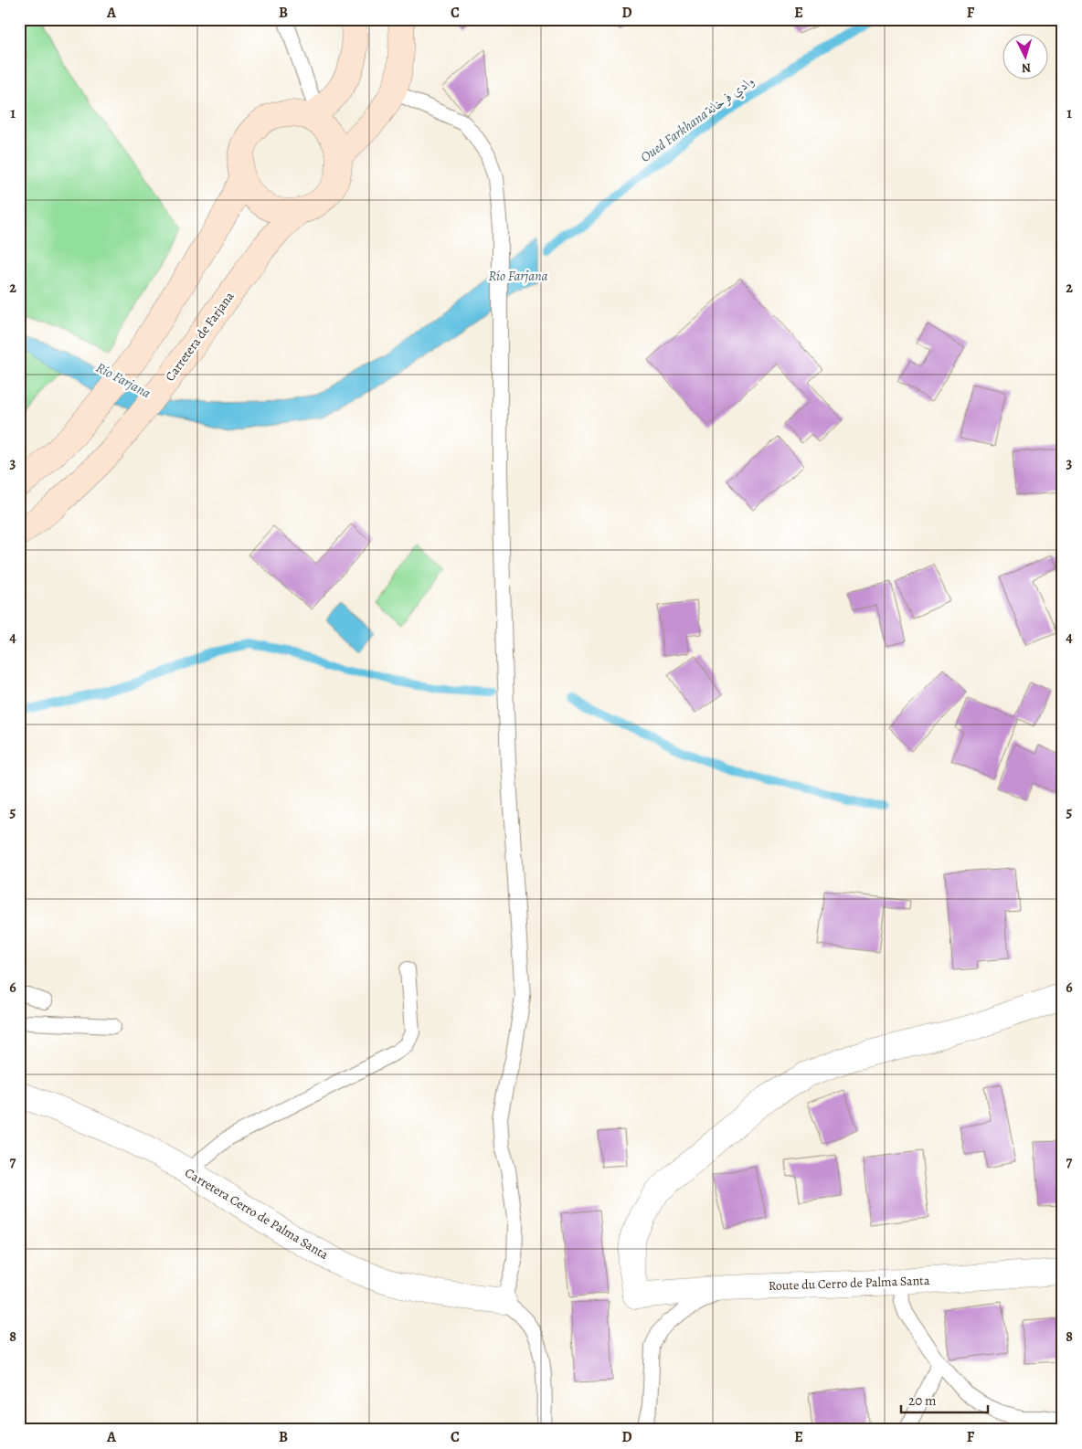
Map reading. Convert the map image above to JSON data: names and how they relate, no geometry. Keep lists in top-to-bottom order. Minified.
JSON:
{"streets":{"main road":["Carretera de Farjana"],"street":["Carretera Cerro de Palma Santa","Route du Cerro de Palma Santa"]},"water":["Oued Farkhana وادي فرخانة","Río Farjana"],"scale_bar":"20 m","north":"bottom","grid":{"columns":["A","B","C","D","E","F"],"rows":["1","2","3","4","5","6","7","8"]}}
